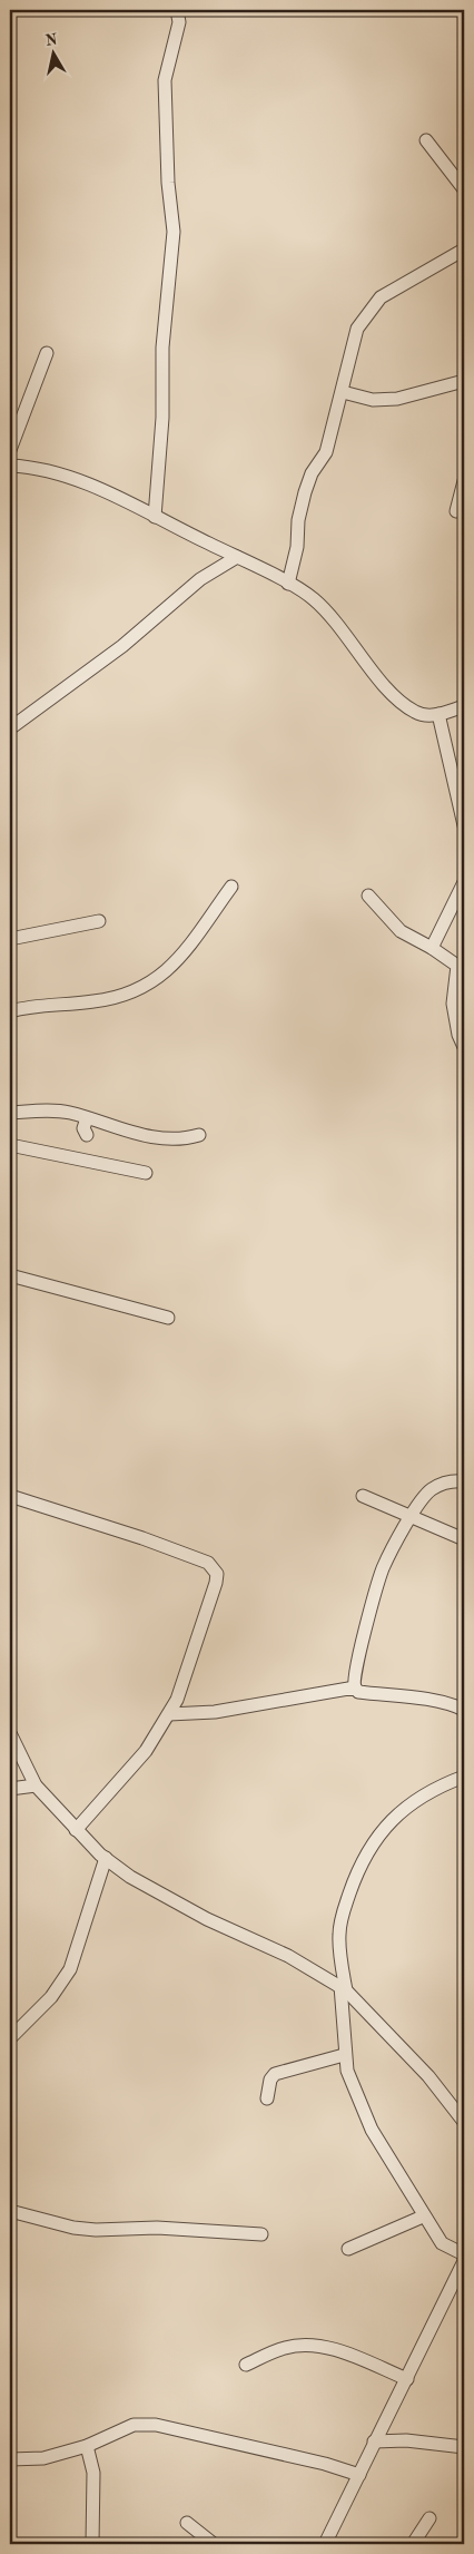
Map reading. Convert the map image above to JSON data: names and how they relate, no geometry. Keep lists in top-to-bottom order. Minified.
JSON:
{"north":"top"}
